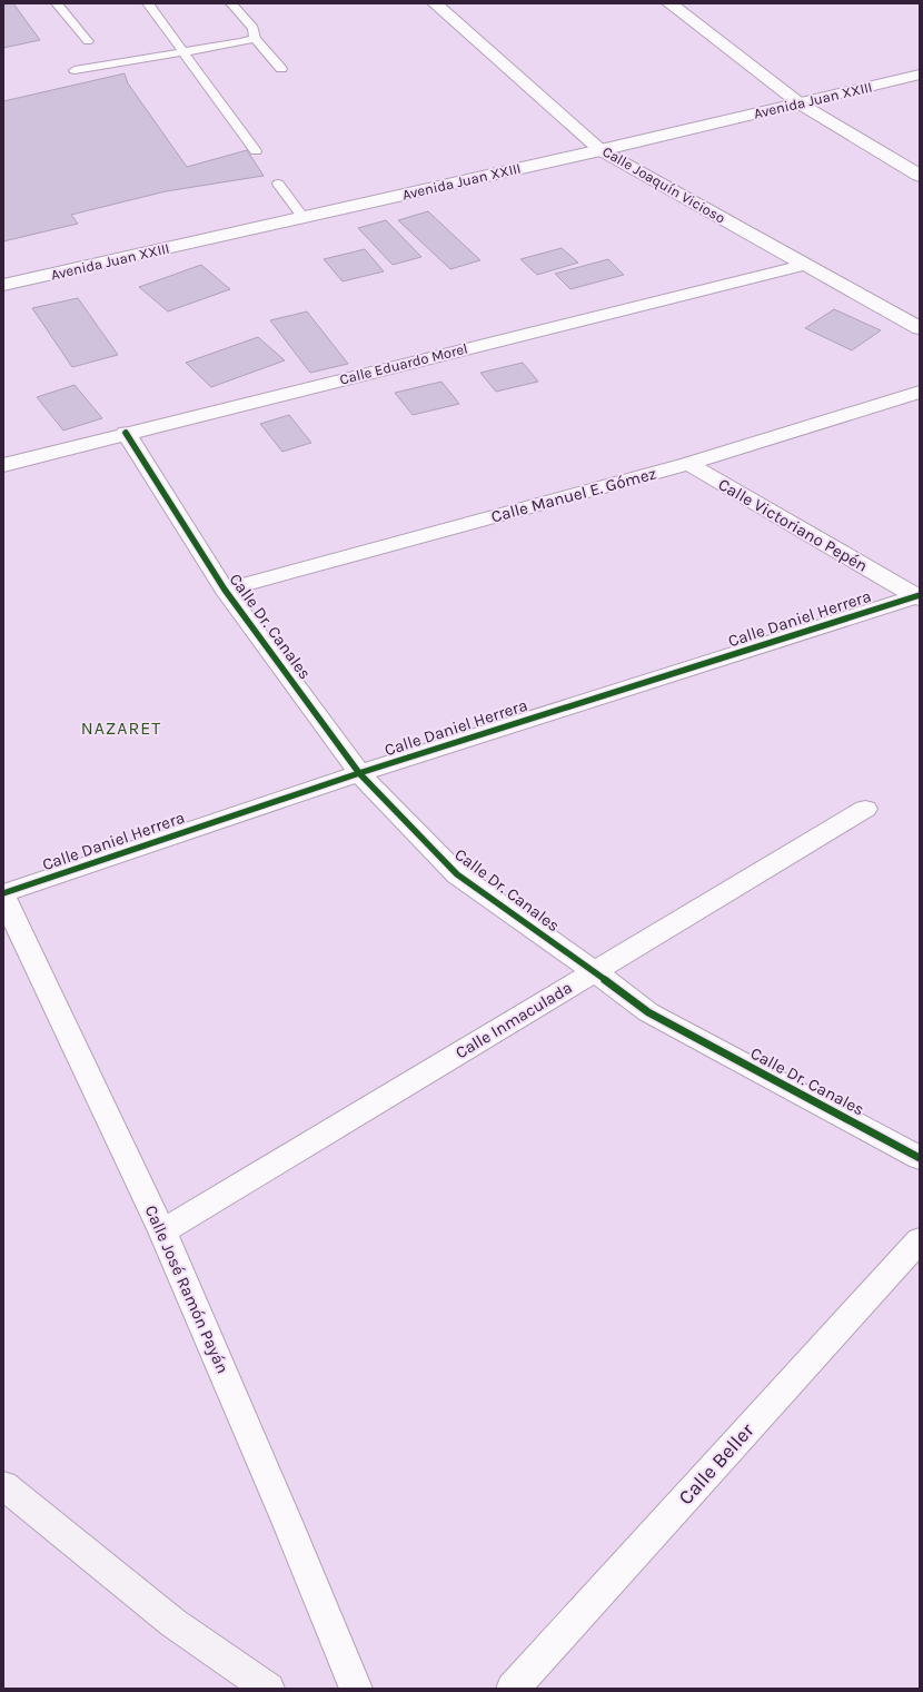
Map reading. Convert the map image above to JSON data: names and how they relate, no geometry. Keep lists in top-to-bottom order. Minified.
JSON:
{"streets":{"street":["Avenida Juan XXIII","Calle Joaquín Vicioso","Calle Eduardo Morel","Calle Manuel E. Gómez","Calle Victoriano Pepén","Calle Daniel Herrera","Calle Dr. Canales","Calle Inmaculada","Calle José Ramón Payán","Calle Beller"]},"crossings":[["Avenida Juan XXIII","Calle Joaquín Vicioso"],["Calle Joaquín Vicioso","Calle Eduardo Morel"],["Calle Eduardo Morel","Calle Dr. Canales"],["Calle Manuel E. Gómez","Calle Victoriano Pepén"],["Calle Manuel E. Gómez","Calle Dr. Canales"],["Calle Victoriano Pepén","Calle Daniel Herrera"],["Calle Daniel Herrera","Calle Dr. Canales"],["Calle Dr. Canales","Calle Inmaculada"],["Calle Inmaculada","Calle José Ramón Payán"]],"districts":["NAZARET"]}
